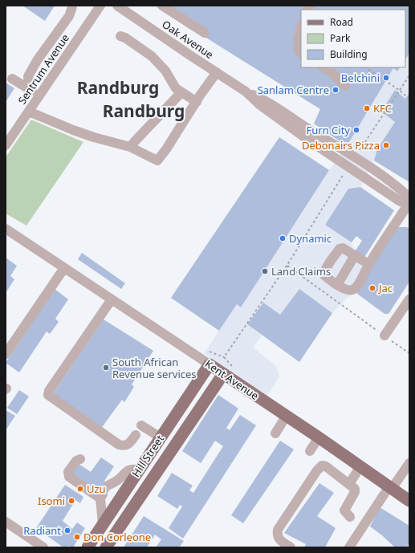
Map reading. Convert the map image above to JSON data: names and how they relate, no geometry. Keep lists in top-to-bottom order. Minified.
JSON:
{"streets":{"main road":["Kent Avenue","Hill Street"],"street":["Oak Avenue","Sentrum Avenue"]},"crossings":[["Kent Avenue","Hill Street"]],"districts":["Randburg","Randburg"],"places":["Belchini","Sanlam Centre","KFC","Furn City","Debonairs Pizza","Dynamic","Land Claims","Jac","South African Revenue services","Uzu","Isomi","Radiant","Don Corleone"],"legend":["Road","Park","Building"]}
